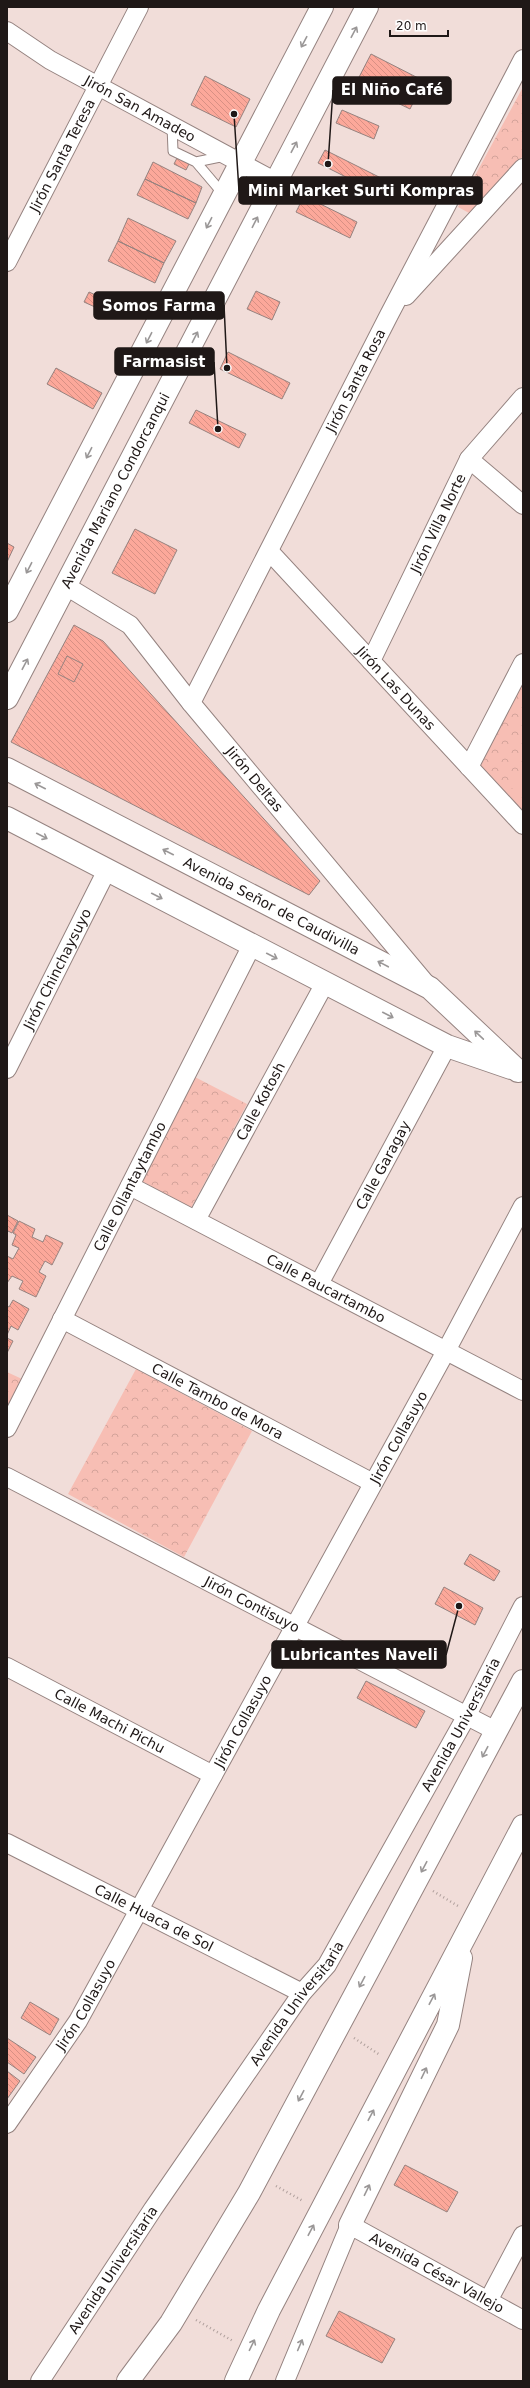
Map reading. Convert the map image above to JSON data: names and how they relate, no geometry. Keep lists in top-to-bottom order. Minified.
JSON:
{"streets":{"main road":["Avenida Mariano Condorcanqui","Avenida Señor de Caudivilla"],"street":["Jirón San Amadeo","Jirón Santa Teresa","Jirón Santa Rosa","Jirón Villa Norte","Jirón Las Dunas","Jirón Deltas","Jirón Chinchaysuyo","Calle Kotosh","Calle Garagay","Calle Ollantaytambo","Calle Paucartambo","Calle Tambo de Mora","Jirón Collasuyo","Jirón Contisuyo","Calle Machi Pichu","Avenida Universitaria","Calle Huaca de Sol","Avenida César Vallejo"]},"crossings":[["Jirón San Amadeo","Jirón Santa Teresa"],["Jirón San Amadeo","Avenida Mariano Condorcanqui"],["Jirón Santa Rosa","Jirón Las Dunas"],["Jirón Santa Rosa","Jirón Deltas"],["Avenida Mariano Condorcanqui","Jirón Deltas"],["Jirón Villa Norte","Jirón Las Dunas"],["Jirón Deltas","Avenida Señor de Caudivilla"],["Avenida Señor de Caudivilla","Jirón Chinchaysuyo"],["Avenida Señor de Caudivilla","Calle Kotosh"],["Avenida Señor de Caudivilla","Calle Garagay"],["Avenida Señor de Caudivilla","Calle Ollantaytambo"],["Calle Kotosh","Calle Paucartambo"],["Calle Garagay","Calle Paucartambo"],["Calle Ollantaytambo","Calle Paucartambo"],["Calle Ollantaytambo","Calle Tambo de Mora"],["Calle Paucartambo","Jirón Collasuyo"],["Calle Tambo de Mora","Jirón Collasuyo"],["Jirón Collasuyo","Jirón Contisuyo"],["Jirón Collasuyo","Calle Machi Pichu"],["Jirón Collasuyo","Calle Huaca de Sol"],["Jirón Contisuyo","Avenida Universitaria"],["Avenida Universitaria","Calle Huaca de Sol"]],"places":["Mini Market Surti Kompras","El Niño Café","Somos Farma","Farmasist","Lubricantes Naveli"],"scale_bar":"20 m"}
